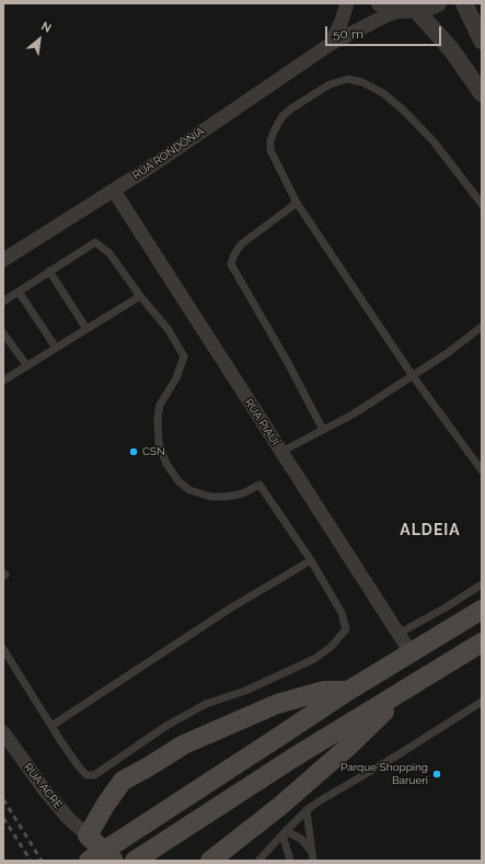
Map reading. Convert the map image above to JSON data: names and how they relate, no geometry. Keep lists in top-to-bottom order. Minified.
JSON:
{"streets":{"street":["RUA RONDÔNIA","RUA PIAUÍ","RUA ACRE"]},"crossings":[["RUA RONDÔNIA","RUA PIAUÍ"]],"districts":["ALDEIA"],"places":["CSN","Parque Shopping Barueri"],"scale_bar":"50 m","north":"top right"}
